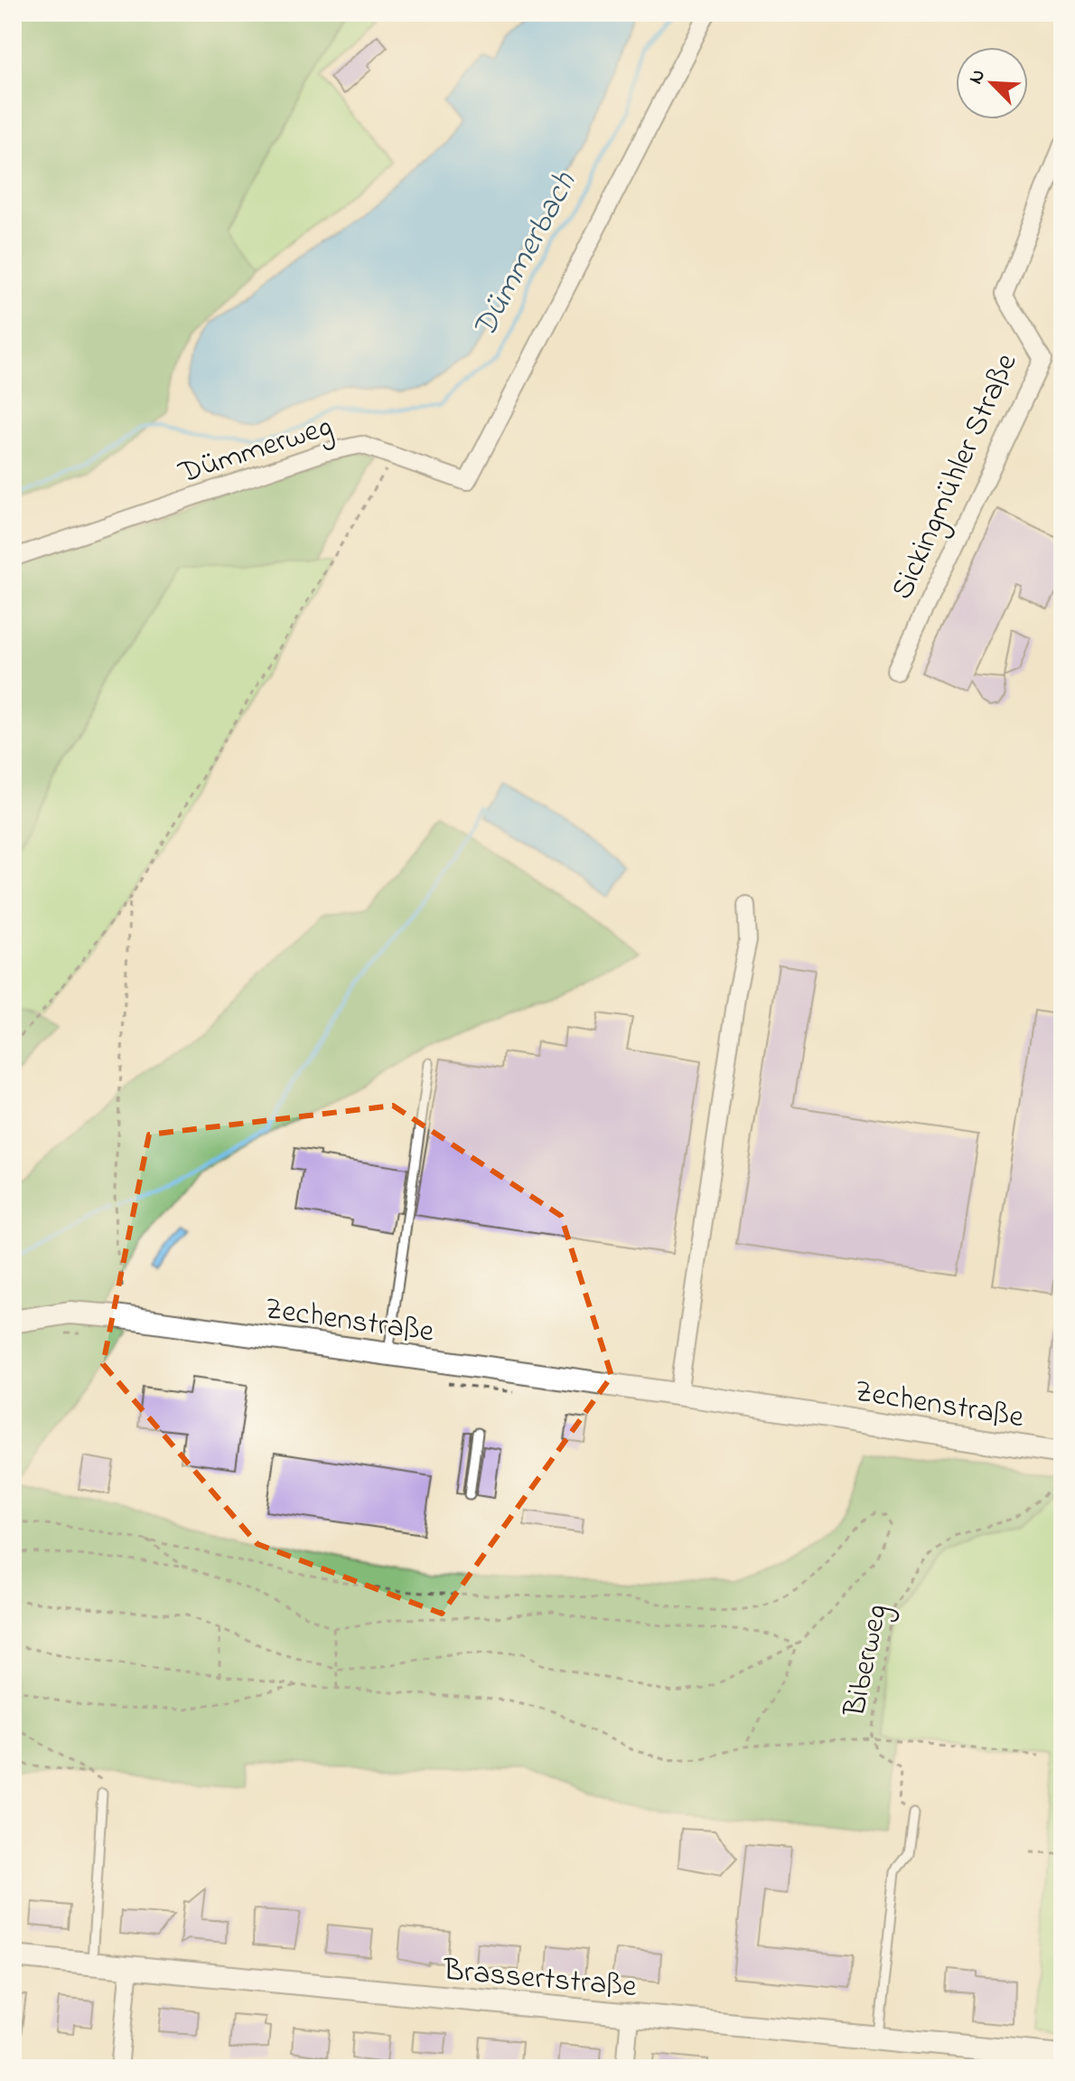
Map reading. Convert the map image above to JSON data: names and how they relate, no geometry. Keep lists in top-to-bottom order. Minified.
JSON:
{"streets":{"street":["Dümmerweg","Sickingmühler Straße","Zechenstraße","Brassertstraße"],"path":["Biberweg"]},"water":["Dümmerbach"],"north":"top left"}
